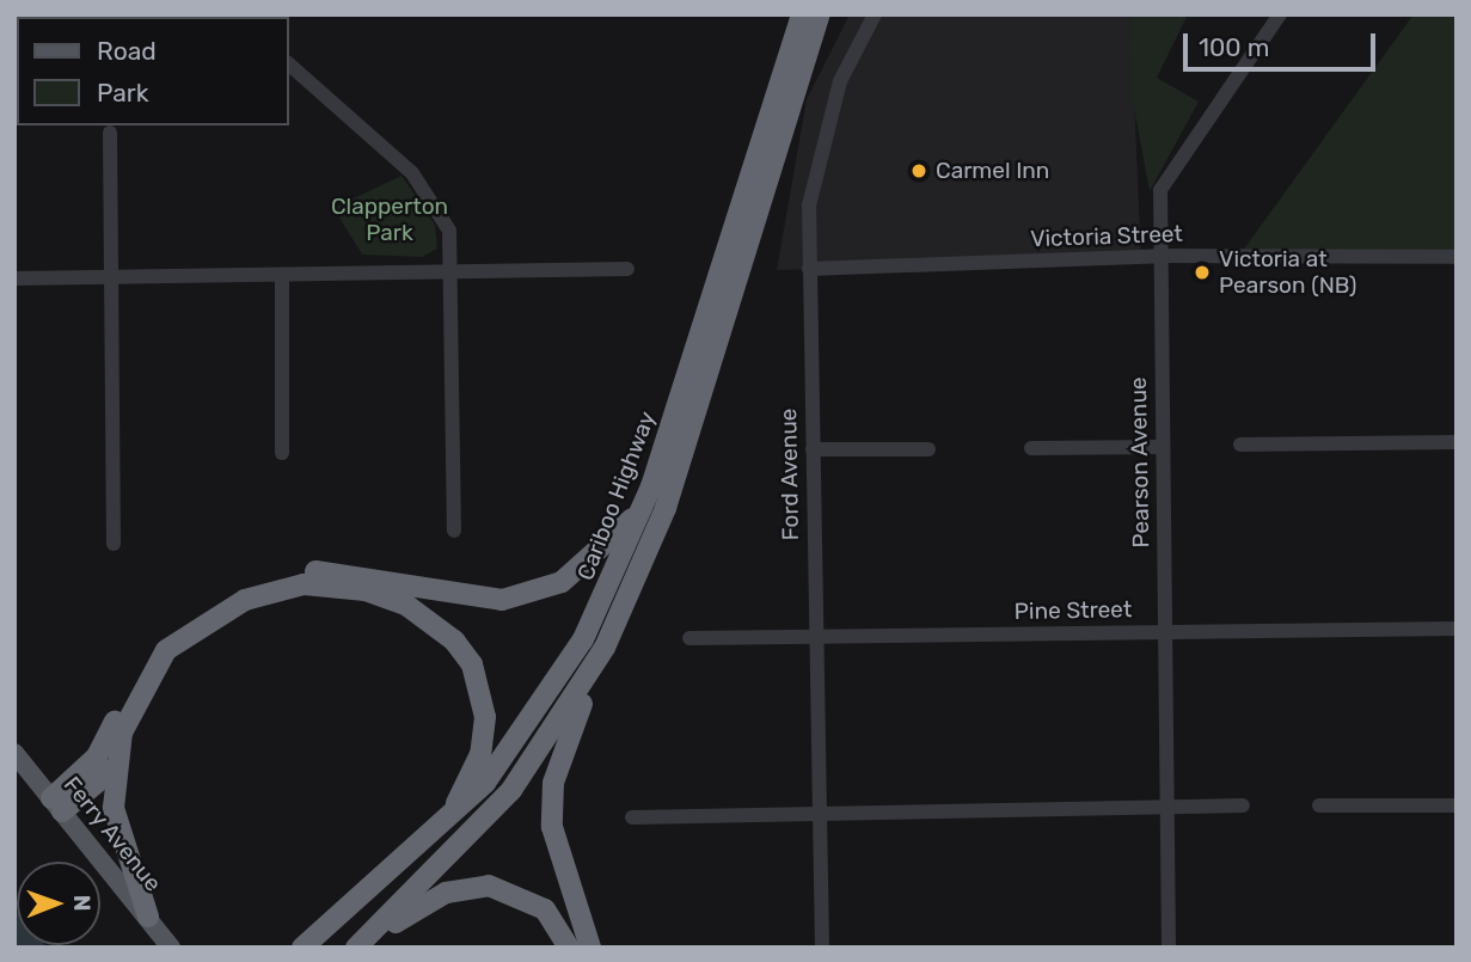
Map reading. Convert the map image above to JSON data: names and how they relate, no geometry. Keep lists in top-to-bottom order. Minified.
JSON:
{"streets":{"highway":["Cariboo Highway"],"main road":["Ferry Avenue"],"street":["Victoria Street","Pearson Avenue","Ford Avenue","Pine Street"]},"crossings":[["Victoria Street","Pearson Avenue"],["Victoria Street","Ford Avenue"],["Pearson Avenue","Pine Street"],["Ford Avenue","Pine Street"]],"parks":["Clapperton Park"],"places":["Carmel Inn","Victoria at Pearson (NB)"],"legend":["Road","Park"],"scale_bar":"100 m","north":"right"}
